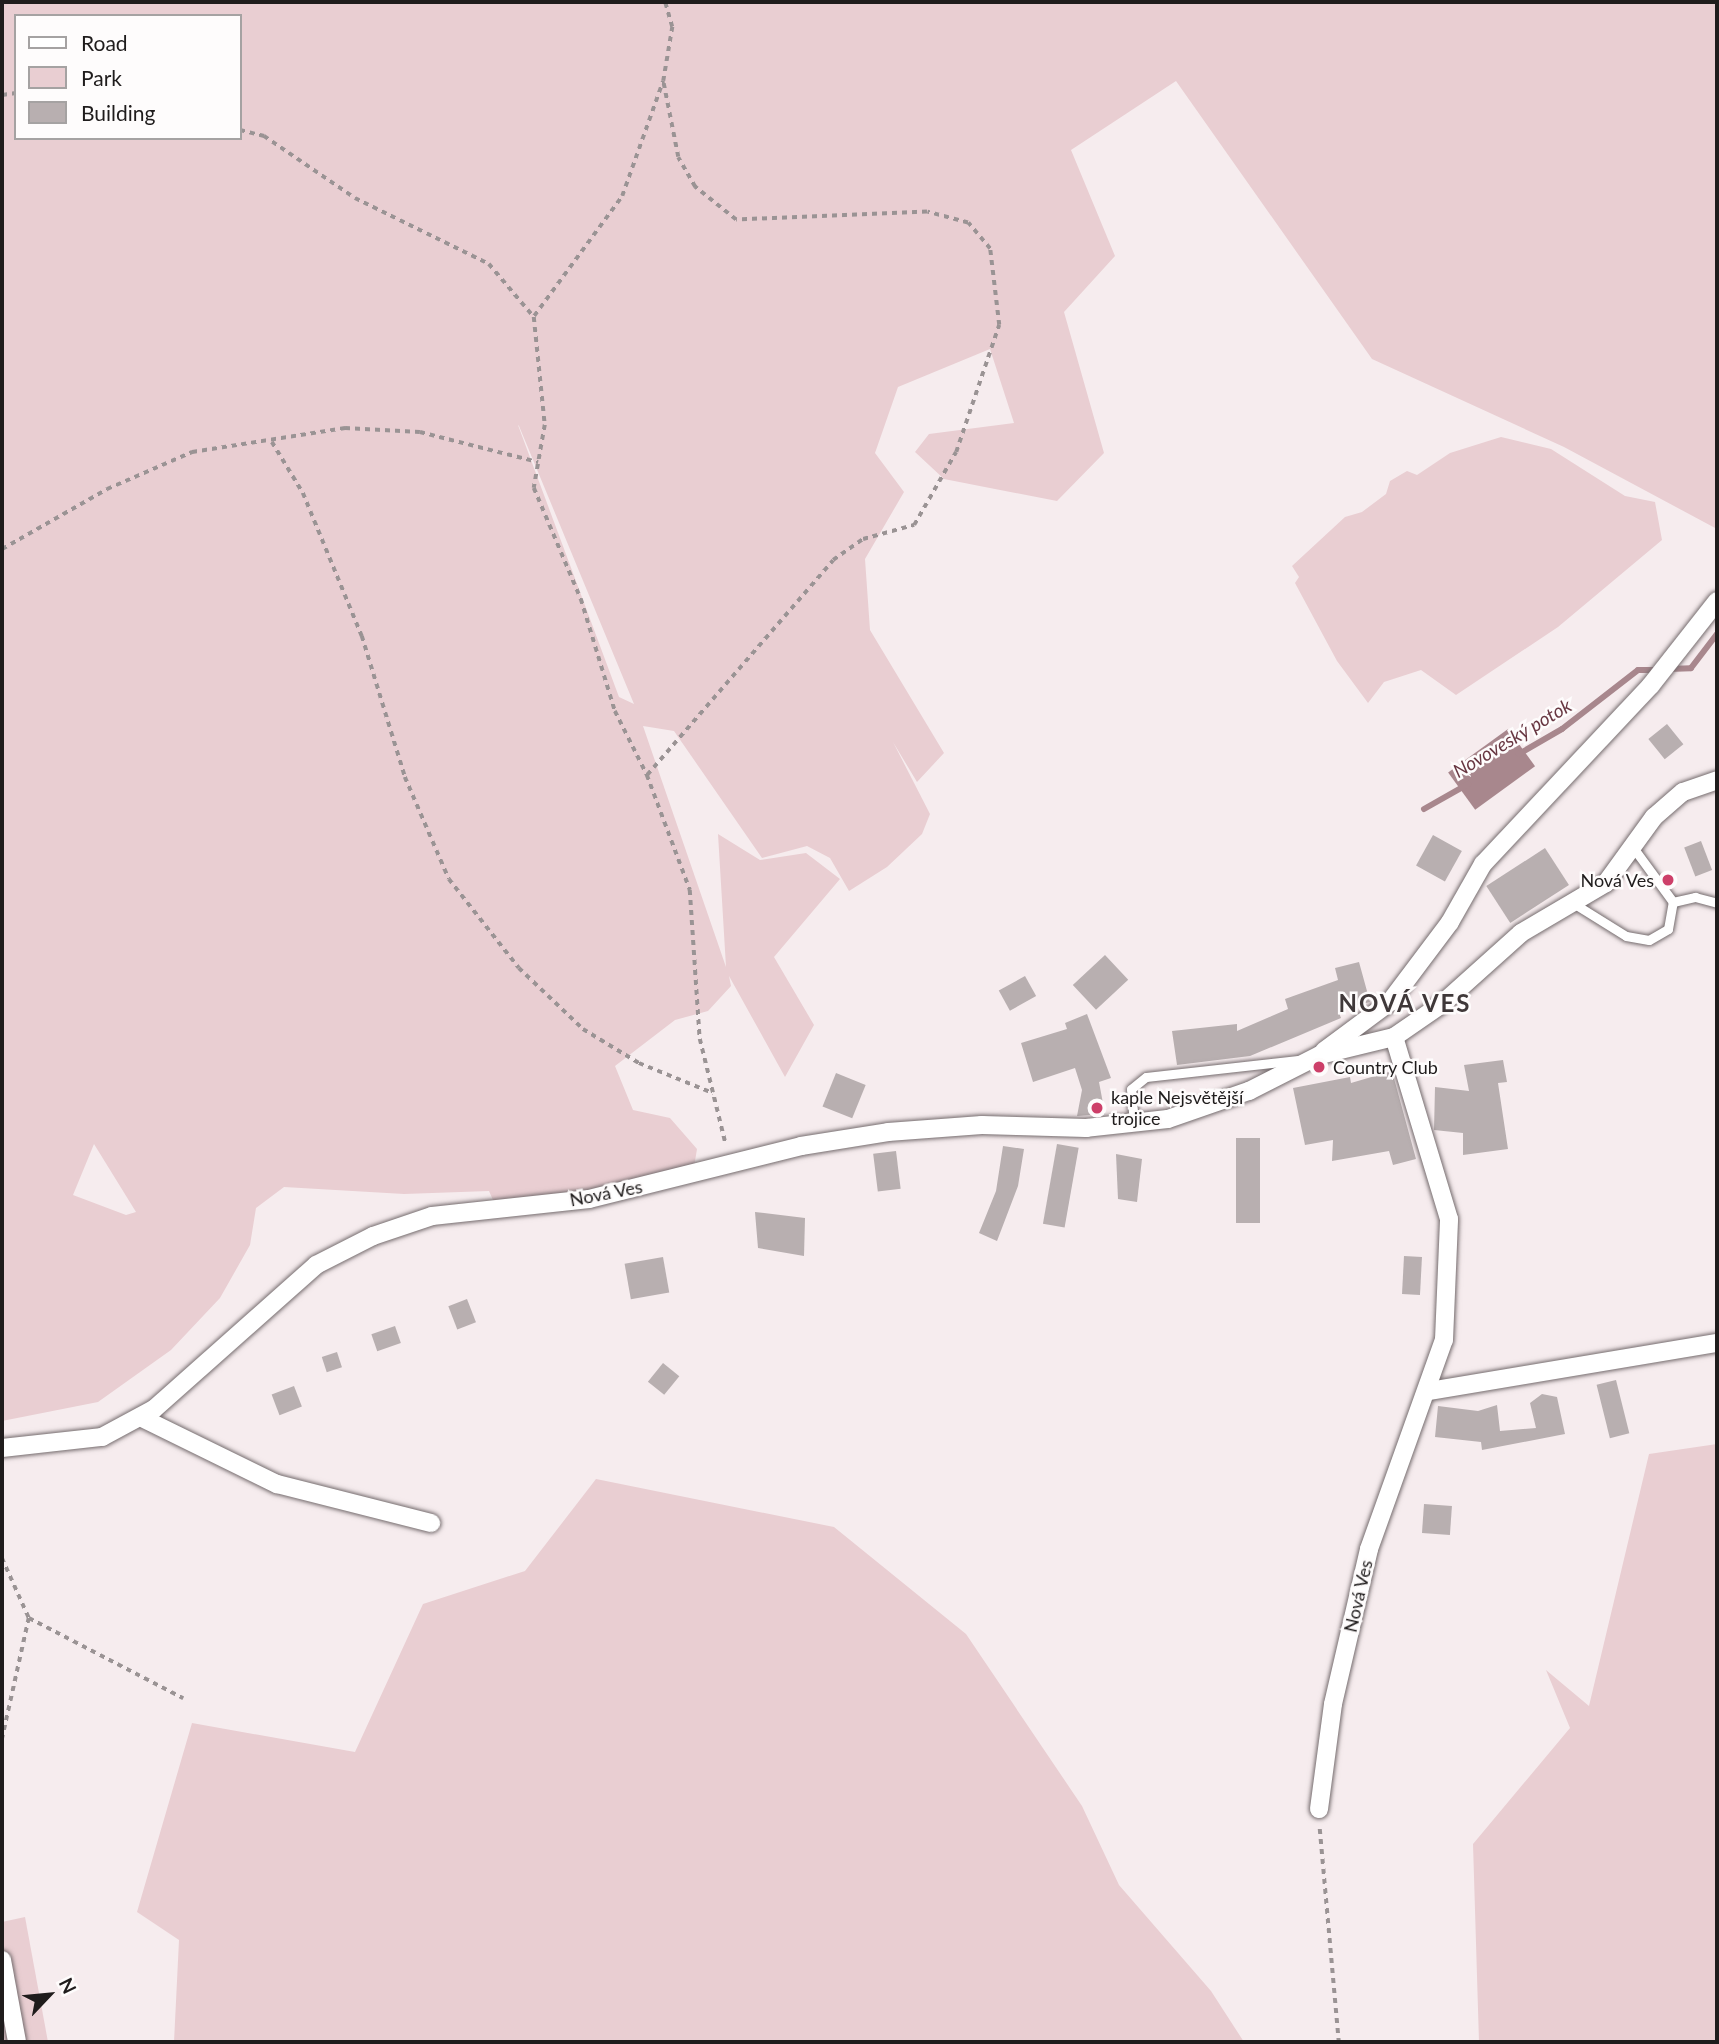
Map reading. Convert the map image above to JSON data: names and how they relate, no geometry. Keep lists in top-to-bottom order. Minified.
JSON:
{"streets":{"street":["Nová Ves"]},"districts":["NOVÁ VES"],"water":["Novoveský potok"],"places":["Nová Ves","Country Club","kaple Nejsvětější trojice"],"legend":["Road","Park","Building"],"north":"top right"}
